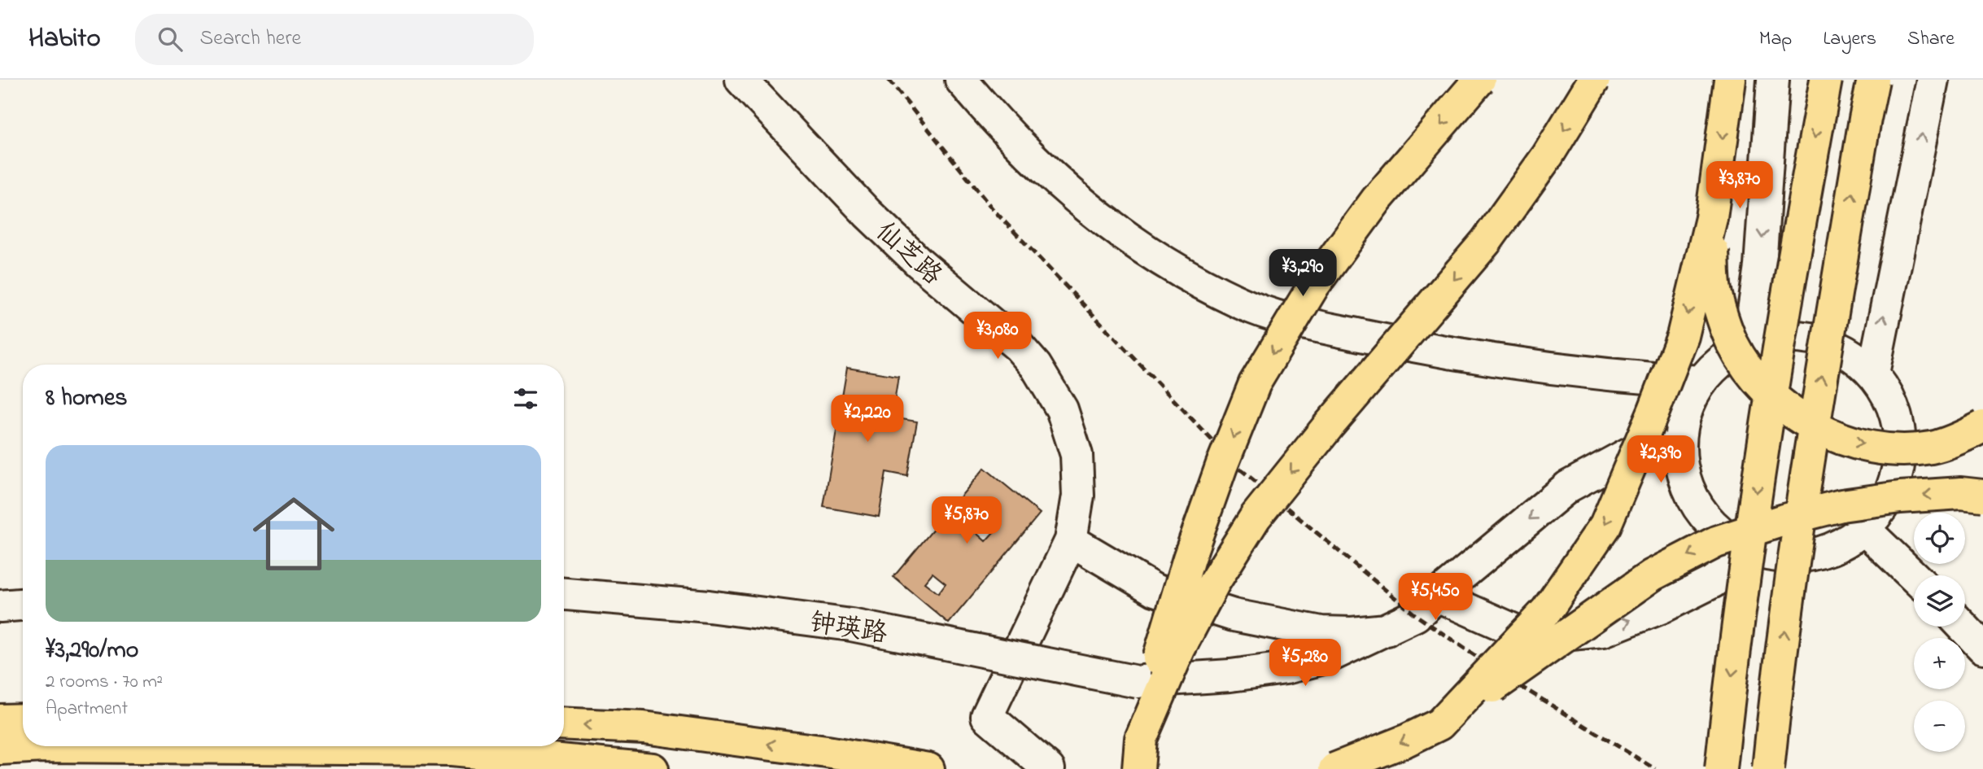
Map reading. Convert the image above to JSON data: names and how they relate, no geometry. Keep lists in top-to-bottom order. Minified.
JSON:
{"streets":{"street":["仙芝路","钟瑛路"]},"page":{"header":"Habito","search":"Search here","nav":["Map","Layers","Share"],"price":["¥3,870","¥3,290","¥3,080","¥2,220","¥2,390","¥5,870","¥5,450","¥5,280"],"heading":"8 homes","list":[{"name":"¥3,290/mo","note":"2 rooms · 70 m² · Apartment"}],"map_buttons":["+","−"]}}
